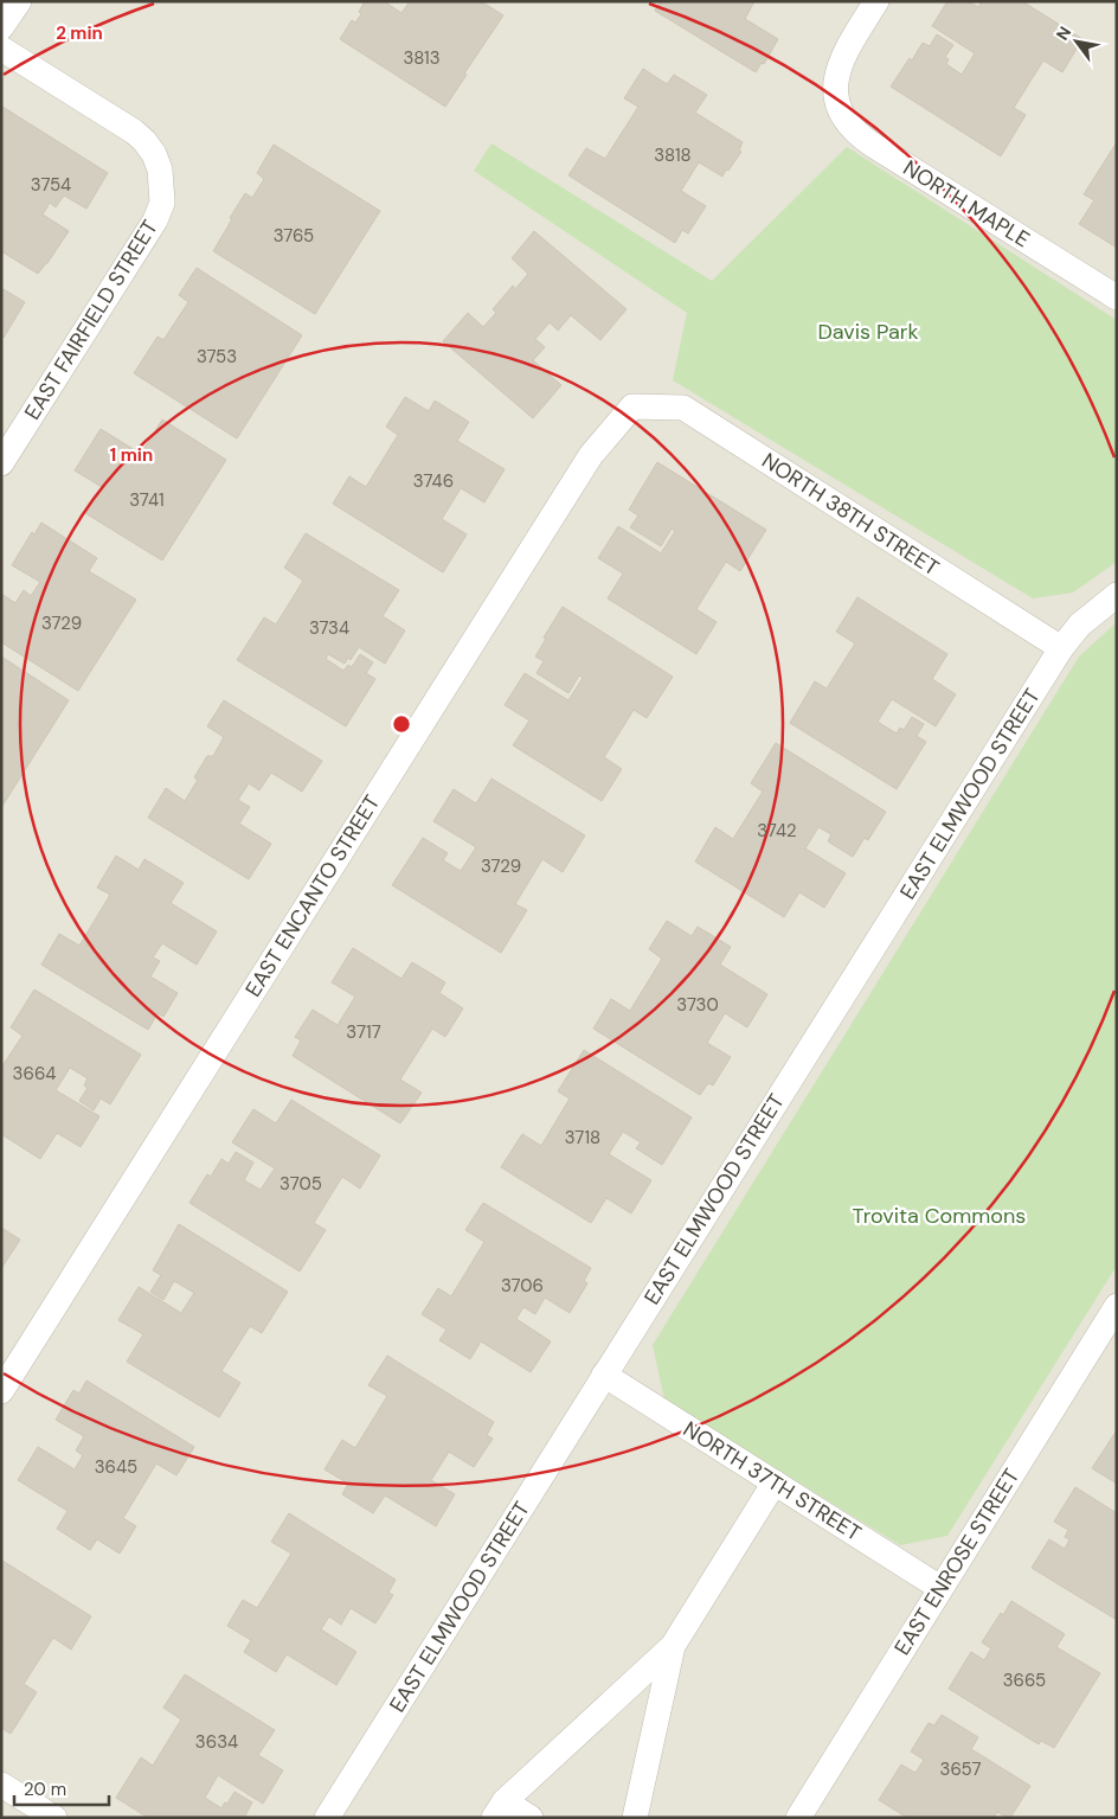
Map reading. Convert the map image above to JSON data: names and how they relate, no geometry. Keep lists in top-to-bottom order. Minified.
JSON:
{"streets":{"street":["NORTH MAPLE","EAST FAIRFIELD STREET","NORTH 38TH STREET","EAST ELMWOOD STREET","EAST ENCANTO STREET","NORTH 37TH STREET","EAST ENROSE STREET"]},"crossings":[["NORTH 38TH STREET","EAST ELMWOOD STREET"],["NORTH 38TH STREET","EAST ENCANTO STREET"],["EAST ELMWOOD STREET","NORTH 37TH STREET"],["NORTH 37TH STREET","EAST ENROSE STREET"]],"parks":["Davis Park","Trovita Commons"],"house_numbers":["3813","3818","3754","3765","3753","3746","3741","3729","3734","3742","3729","3730","3717","3664","3718","3705","3706","3645","3665","3634","3657"],"scale_bar":"20 m","north":"top left","rings":["2 min","1 min"]}
